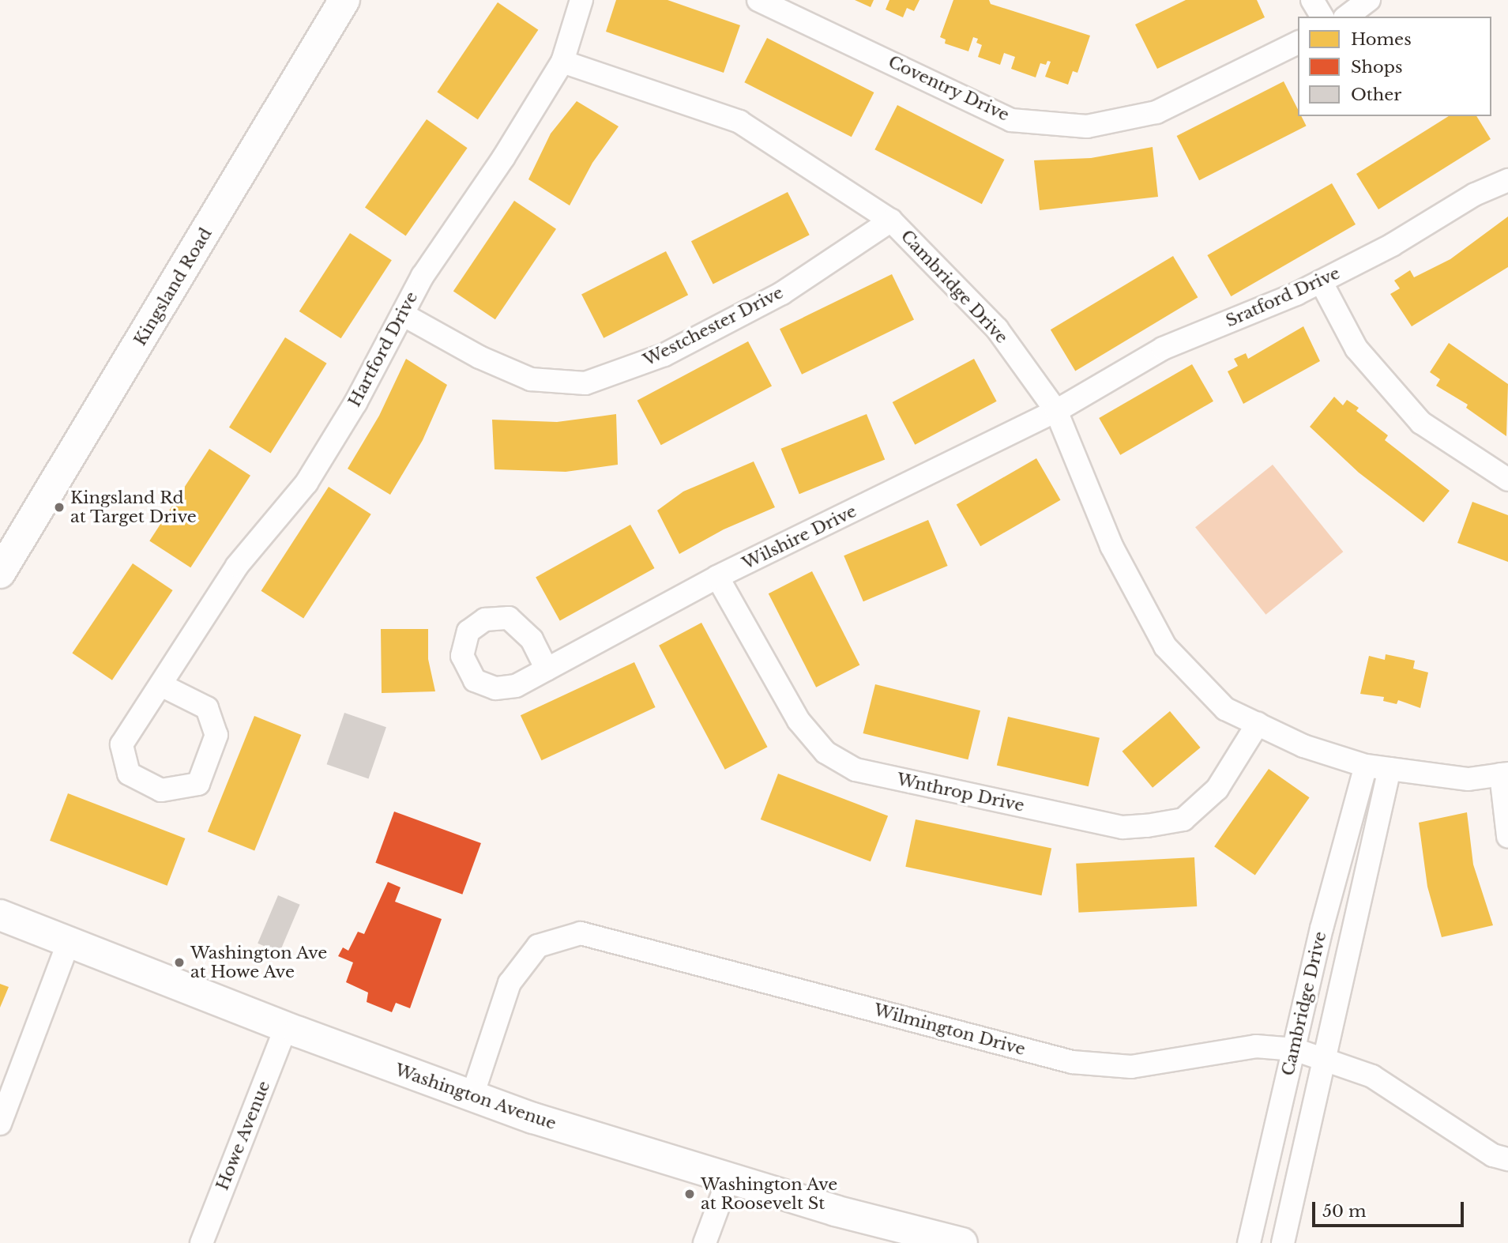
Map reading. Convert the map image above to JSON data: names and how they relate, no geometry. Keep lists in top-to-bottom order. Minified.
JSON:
{"streets":{"main road":["Kingsland Road","Washington Avenue"],"street":["Coventry Drive","Cambridge Drive","Sratford Drive","Westchester Drive","Hartford Drive","Wilshire Drive","Wnthrop Drive","Wilmington Drive","Howe Avenue"]},"crossings":[["Cambridge Drive","Sratford Drive"],["Cambridge Drive","Westchester Drive"],["Cambridge Drive","Hartford Drive"],["Cambridge Drive","Wilshire Drive"],["Cambridge Drive","Wnthrop Drive"],["Cambridge Drive","Wilmington Drive"],["Sratford Drive","Wilshire Drive"],["Westchester Drive","Hartford Drive"],["Wilshire Drive","Wnthrop Drive"],["Wilmington Drive","Washington Avenue"],["Washington Avenue","Howe Avenue"]],"places":["Kingsland Rd at Target Drive","Washington Ave at Howe Ave","Washington Ave at Roosevelt St"],"legend":["Homes","Shops","Other"],"scale_bar":"50 m"}
